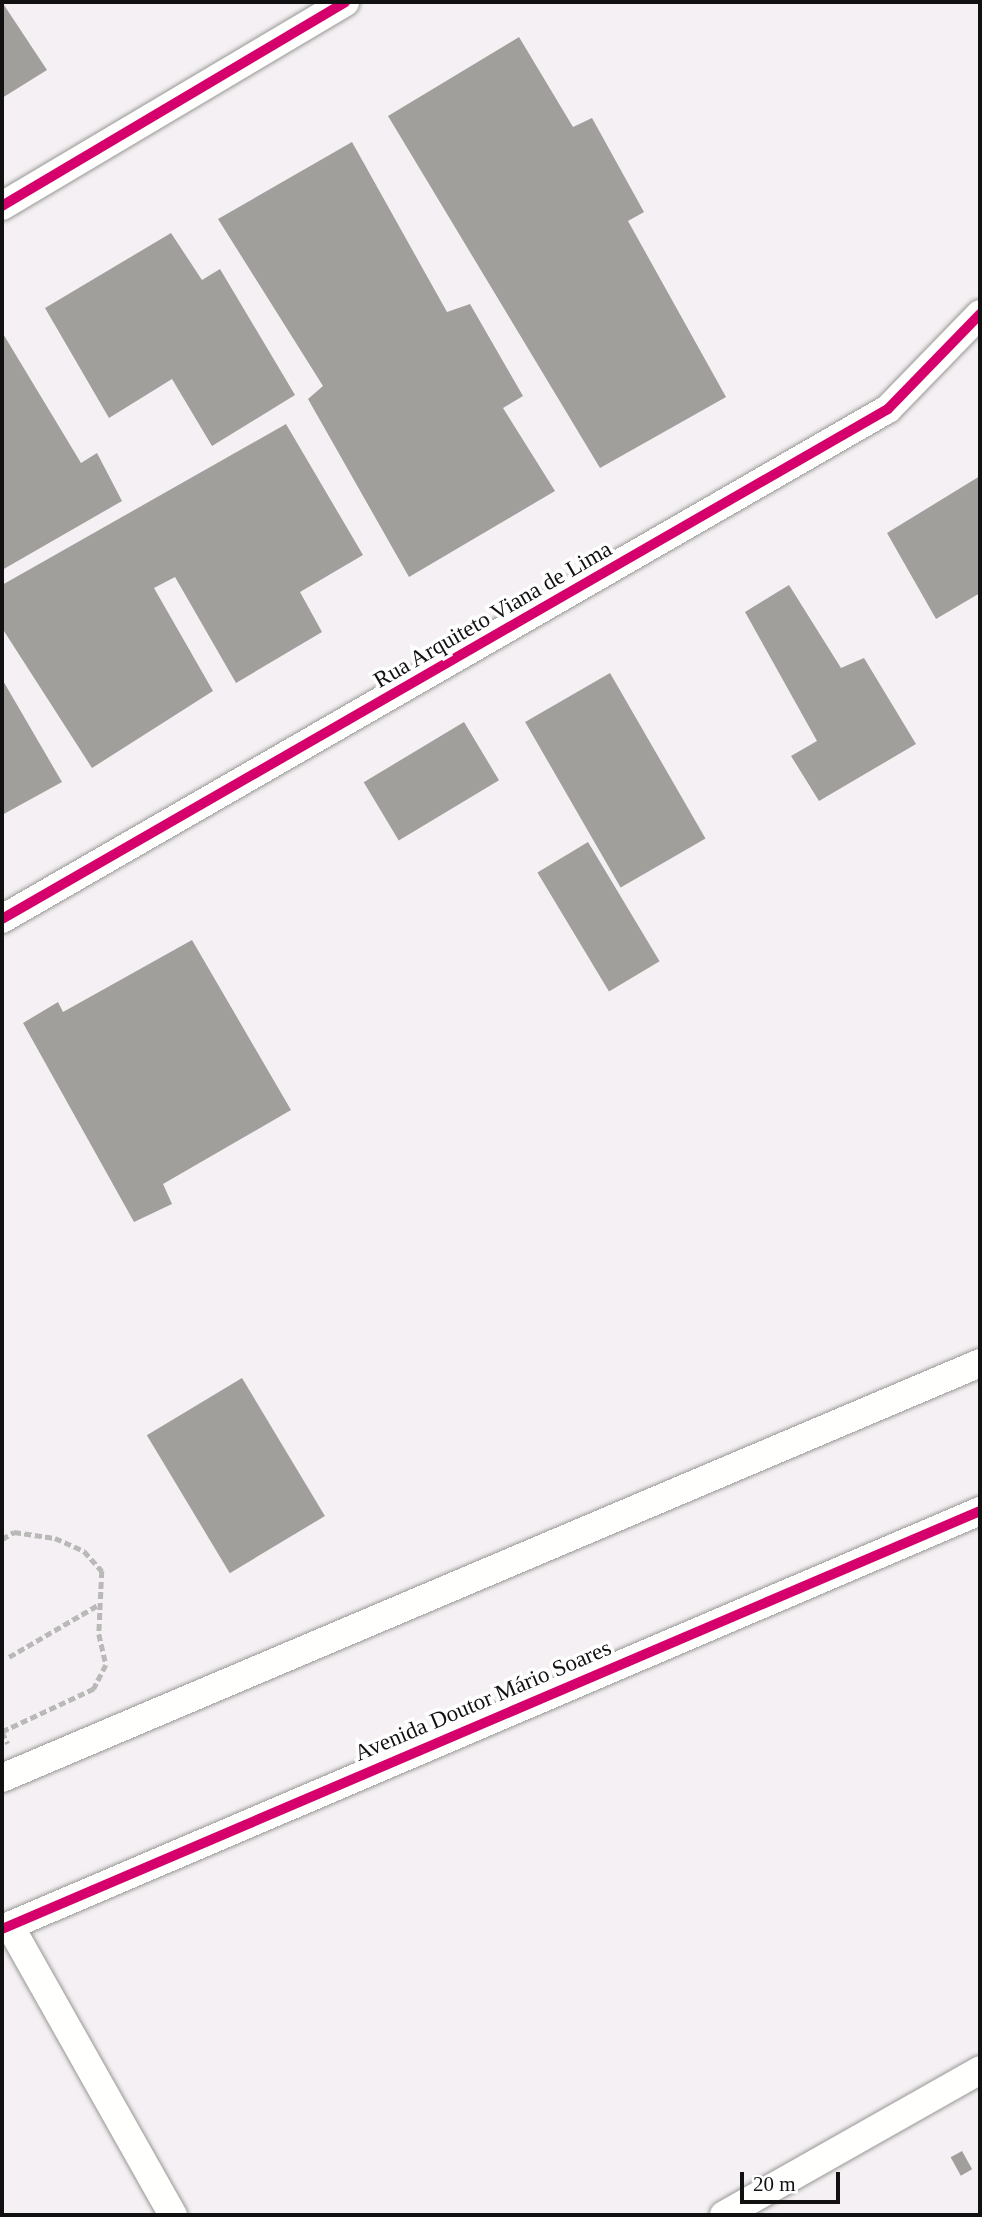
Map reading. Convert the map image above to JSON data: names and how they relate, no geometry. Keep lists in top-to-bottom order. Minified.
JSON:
{"streets":{"street":["Rua Arquiteto Viana de Lima","Avenida Doutor Mário Soares"]},"scale_bar":"20 m"}
